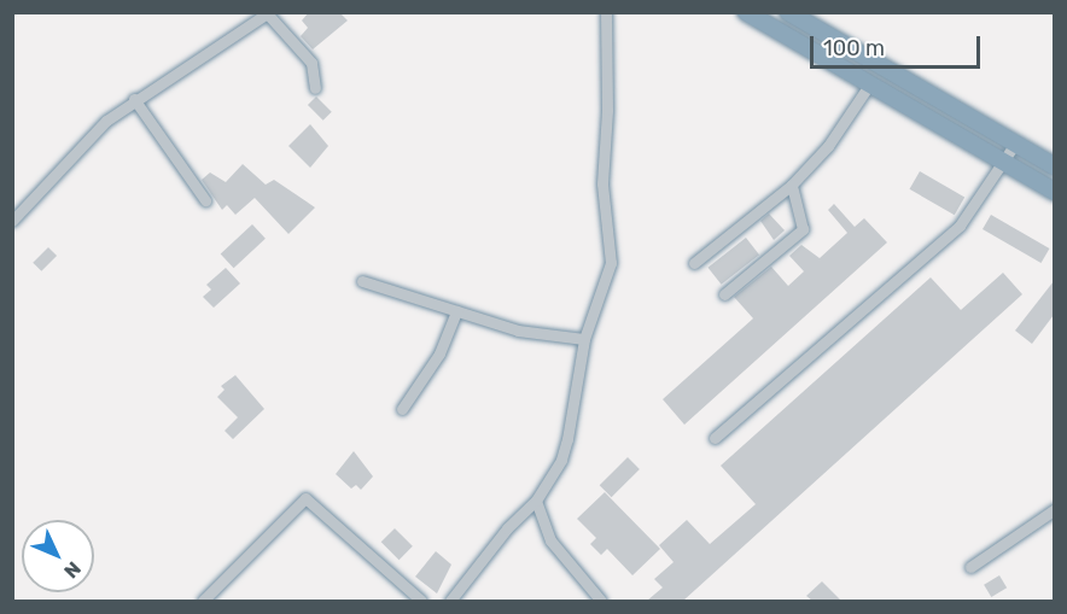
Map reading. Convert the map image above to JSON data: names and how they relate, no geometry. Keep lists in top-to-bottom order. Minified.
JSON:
{"scale_bar":"100 m","north":"bottom right"}
